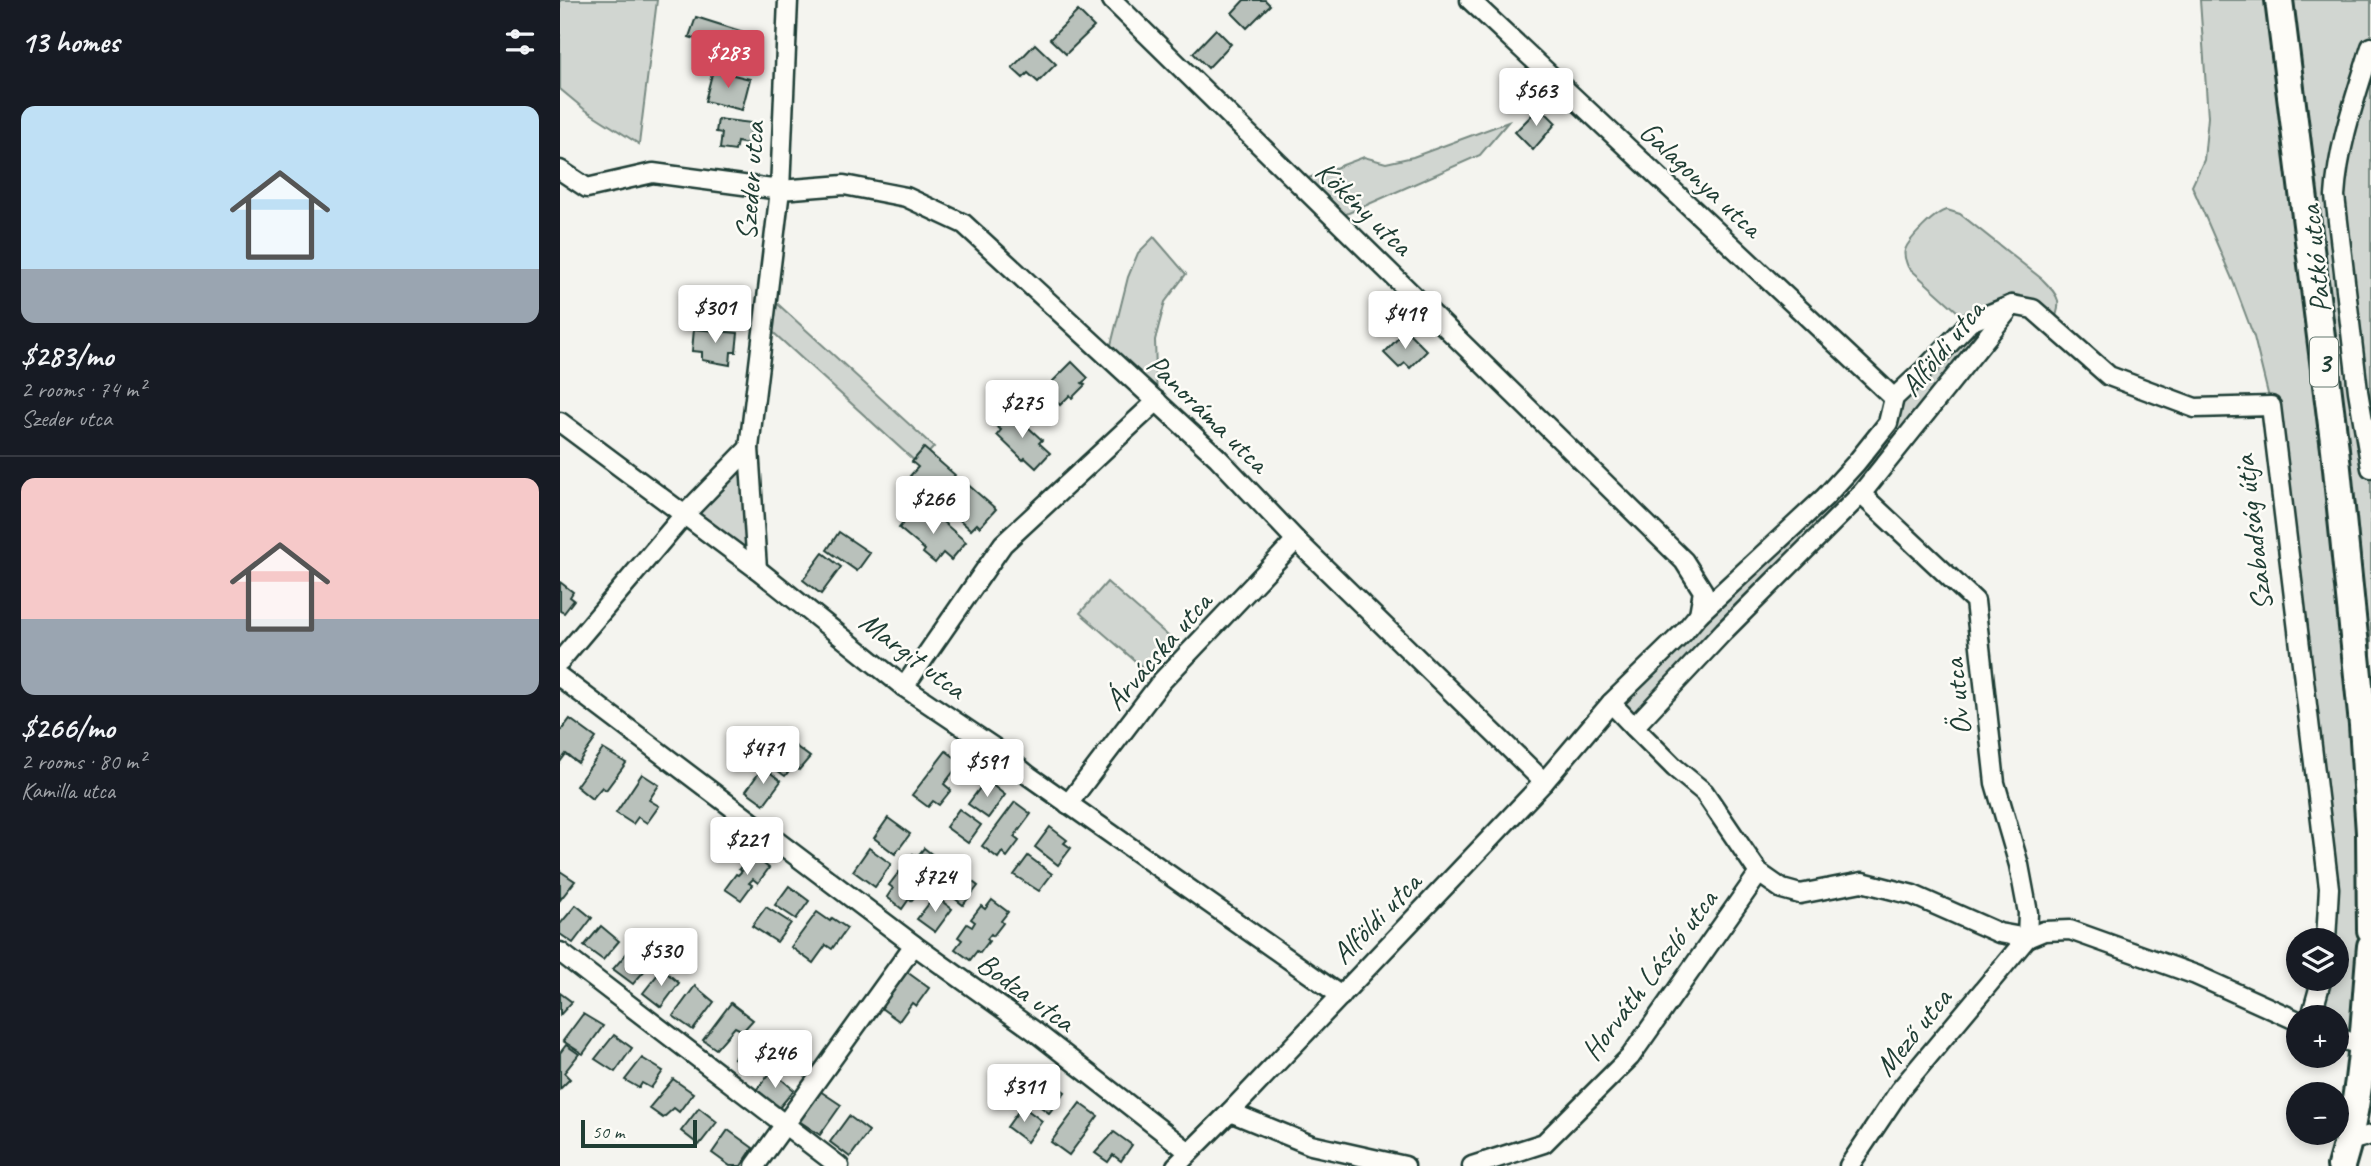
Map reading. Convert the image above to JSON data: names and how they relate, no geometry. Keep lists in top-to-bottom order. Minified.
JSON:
{"streets":{"main road":["3"],"street":["Galagonya utca","Szeder utca","Kökény utca","Patkó utca","Alföldi utca","Panoráma utca","Szabadság útja","Árvácska utca","Margit utca","Öv utca","Horváth László utca","Bodza utca","Mező utca"]},"crossings":[["Galagonya utca","Alföldi utca"],["Szeder utca","Panoráma utca"],["Szeder utca","Margit utca"],["Kökény utca","Alföldi utca"],["Alföldi utca","Panoráma utca"],["Alföldi utca","Szabadság útja"],["Alföldi utca","Margit utca"],["Alföldi utca","Öv utca"],["Alföldi utca","Bodza utca"],["Panoráma utca","Árvácska utca"],["Árvácska utca","Margit utca"],["Öv utca","Mező utca"]],"scale_bar":"50 m","page":{"heading":"13 homes","price":["$283","$563","$301","$419","$275","$266","$471","$591","$221","$724","$530","$246","$311"],"list":[{"name":"$283/mo","note":"2 rooms · 74 m² · Szeder utca"},{"name":"$266/mo","note":"2 rooms · 80 m² · Kamilla utca"}],"map_buttons":["+","−"],"scale":"50 m"}}
